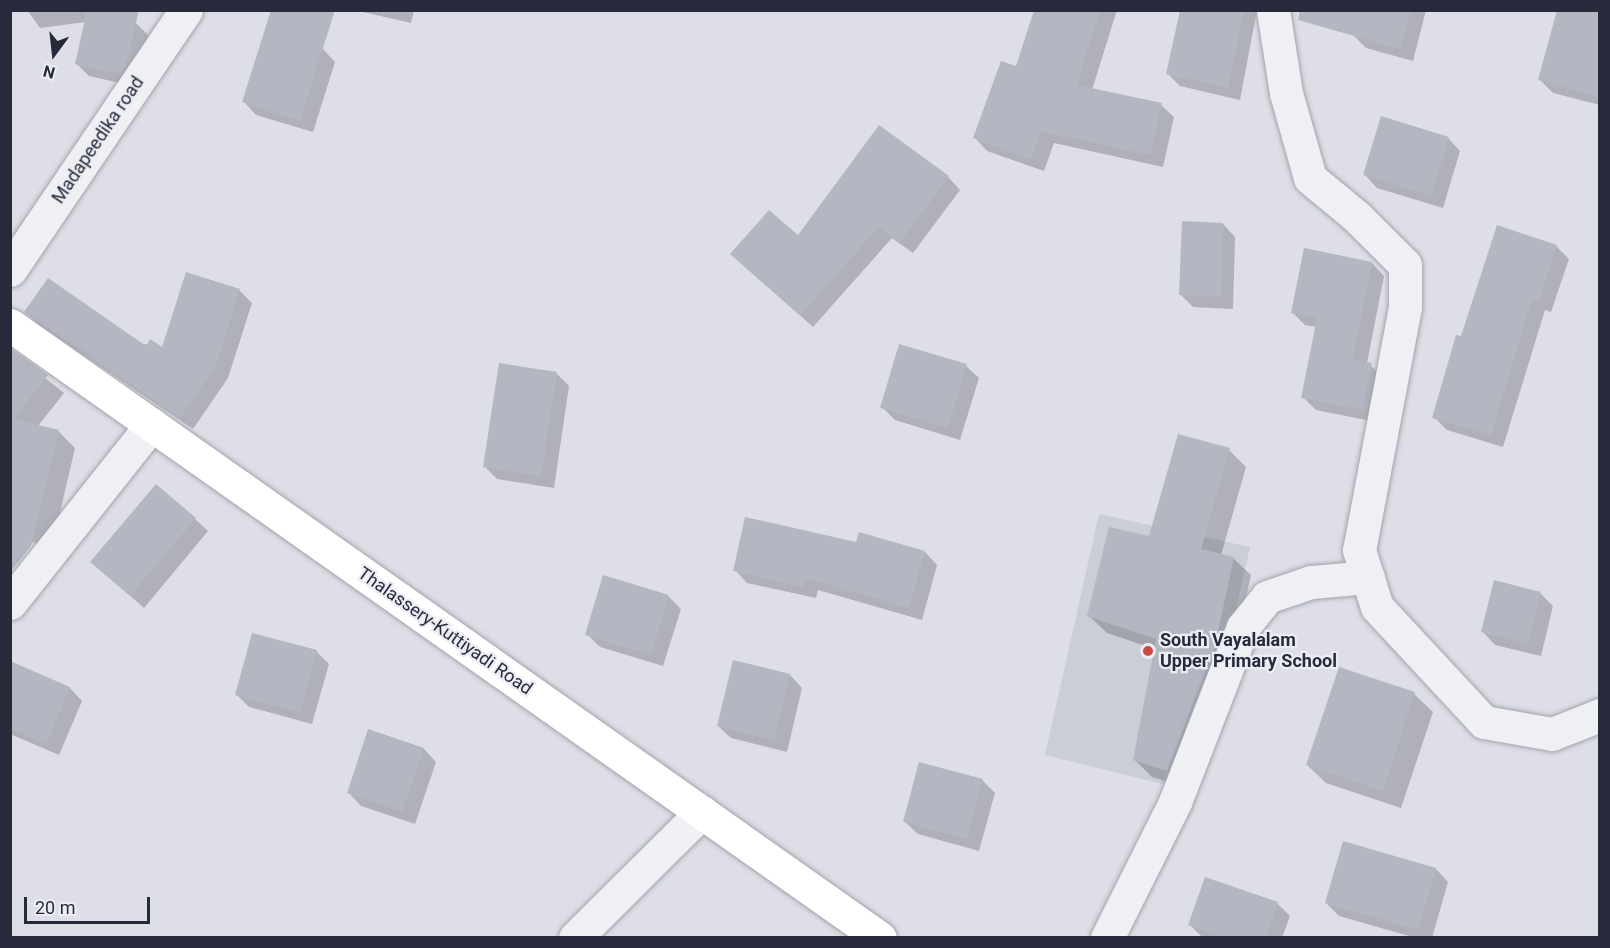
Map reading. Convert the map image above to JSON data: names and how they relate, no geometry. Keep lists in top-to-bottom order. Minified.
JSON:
{"streets":{"main road":["Thalassery-Kuttiyadi Road"],"street":["Madapeedika road"]},"places":["South Vayalalam Upper Primary School"],"scale_bar":"20 m","north":"bottom"}
